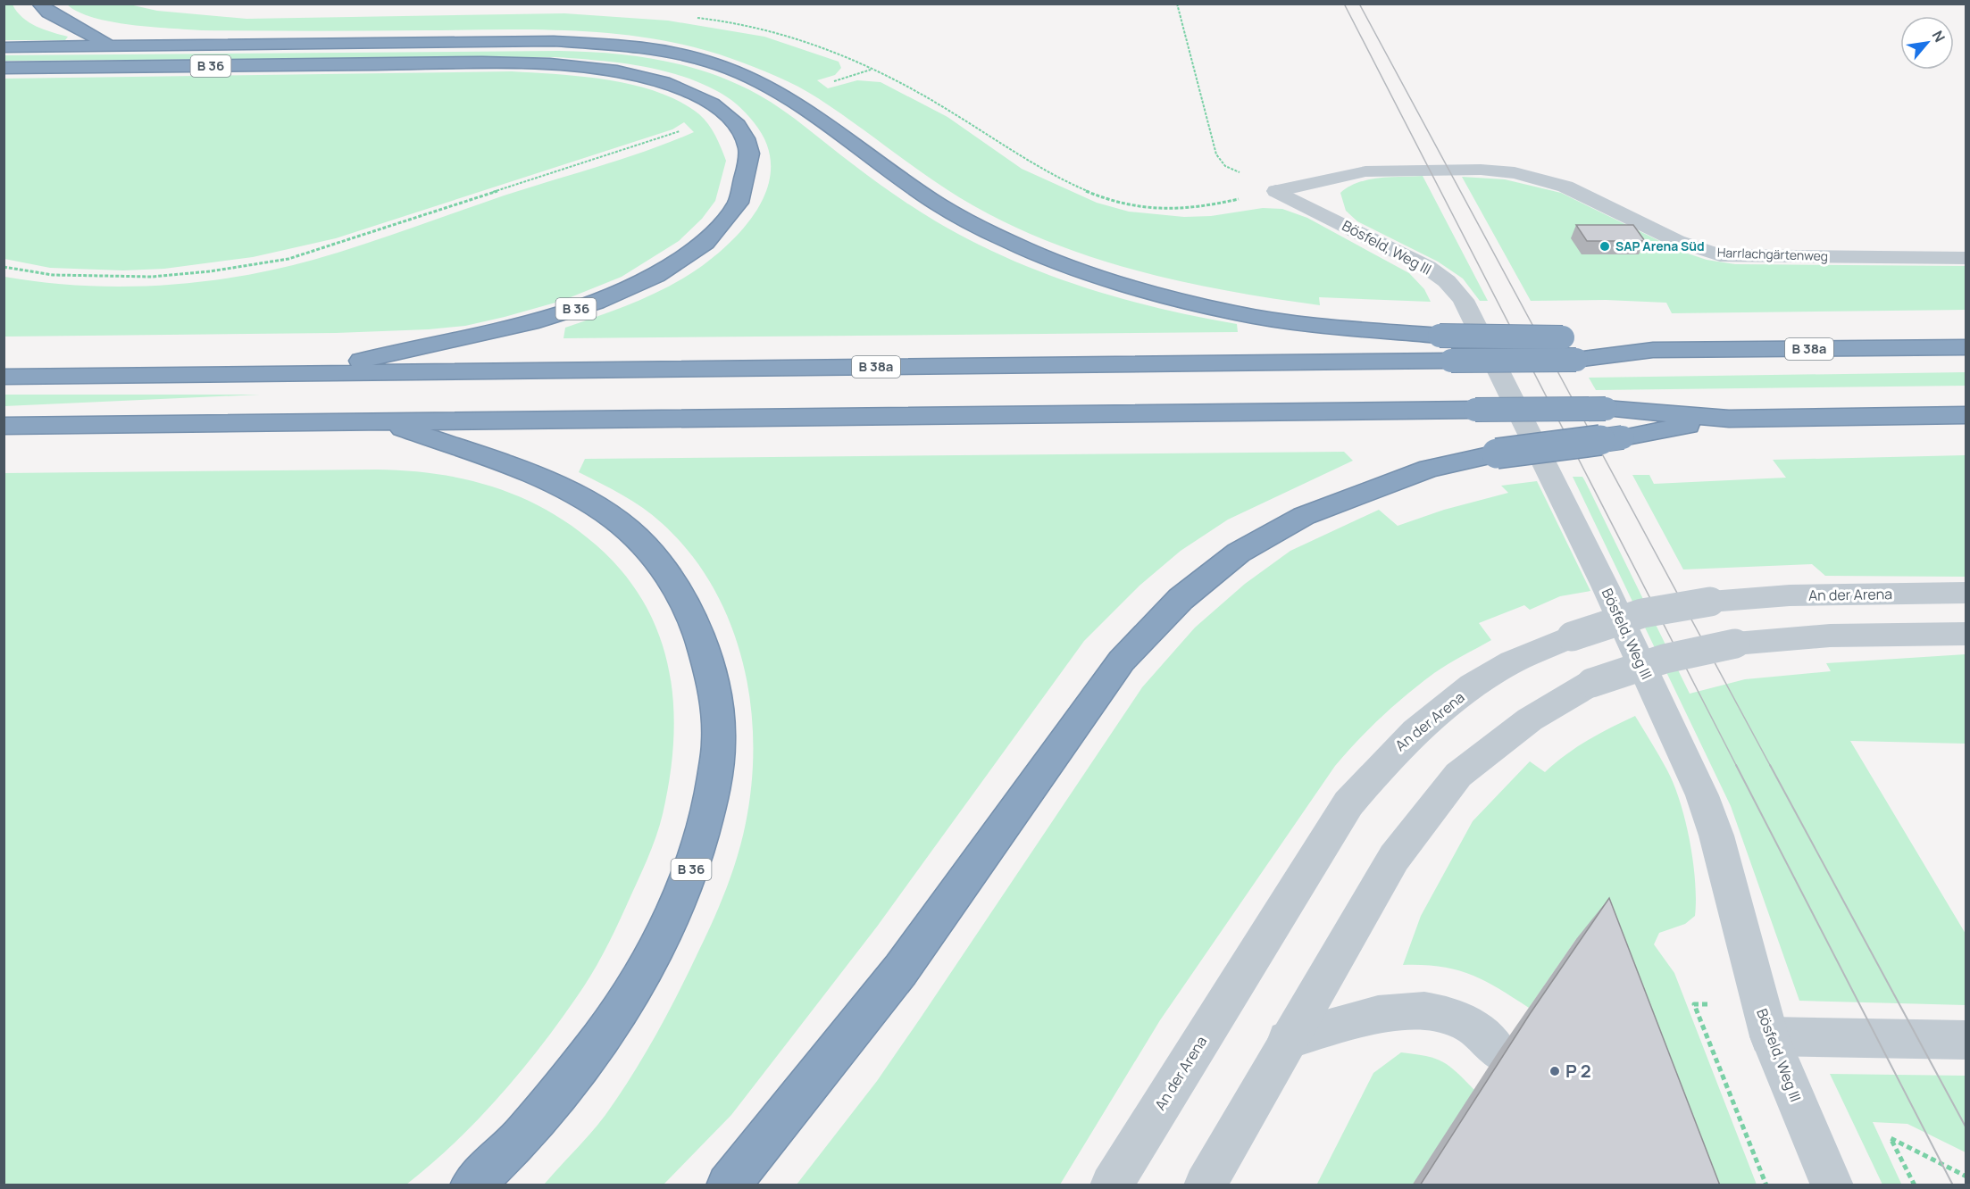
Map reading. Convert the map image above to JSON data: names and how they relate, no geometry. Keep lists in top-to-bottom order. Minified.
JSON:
{"streets":{"highway":["B 36","B 38a"],"street":["Bösfeld, Weg III","Harrlachgärtenweg","An der Arena"]},"crossings":[["B 36","B 38a"],["Bösfeld, Weg III","Harrlachgärtenweg"]],"places":["SAP Arena Süd","P 2"],"north":"top right"}
